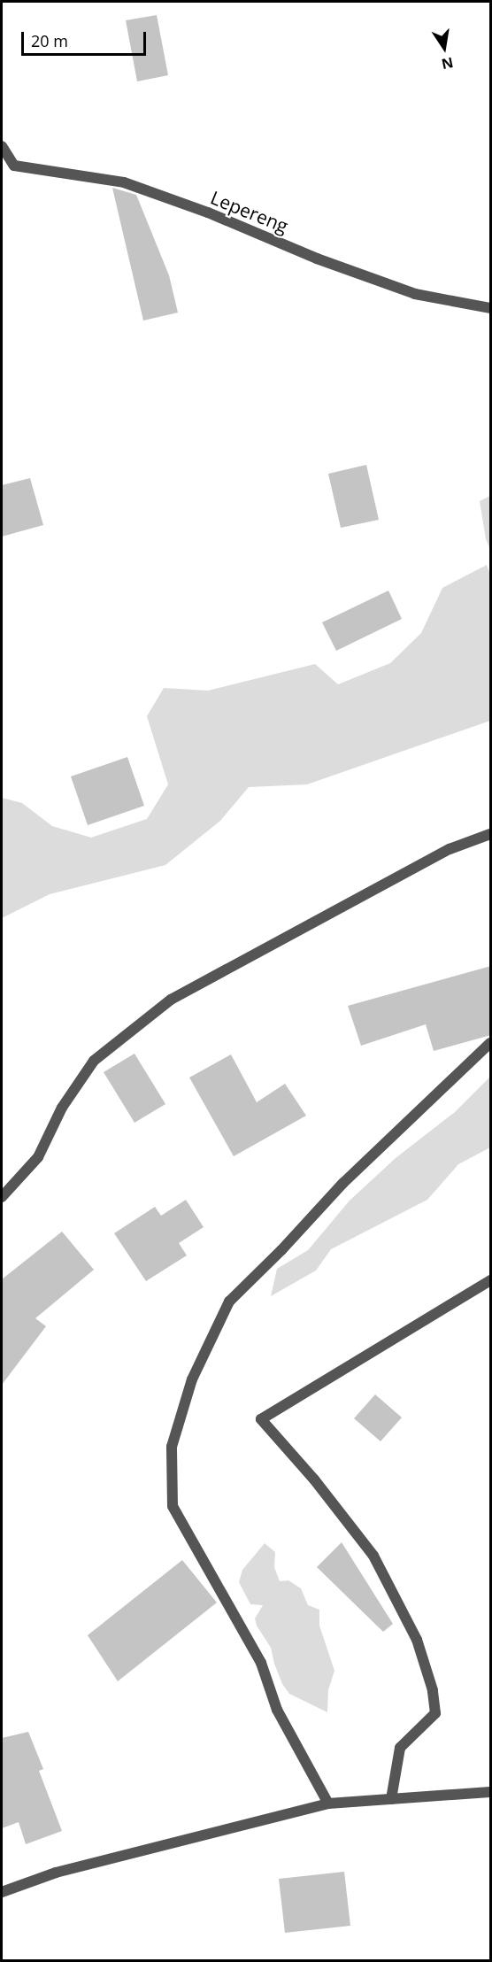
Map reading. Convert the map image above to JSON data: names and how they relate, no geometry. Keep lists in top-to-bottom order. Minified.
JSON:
{"streets":{"street":["Lepereng"]},"scale_bar":"20 m","north":"bottom"}
